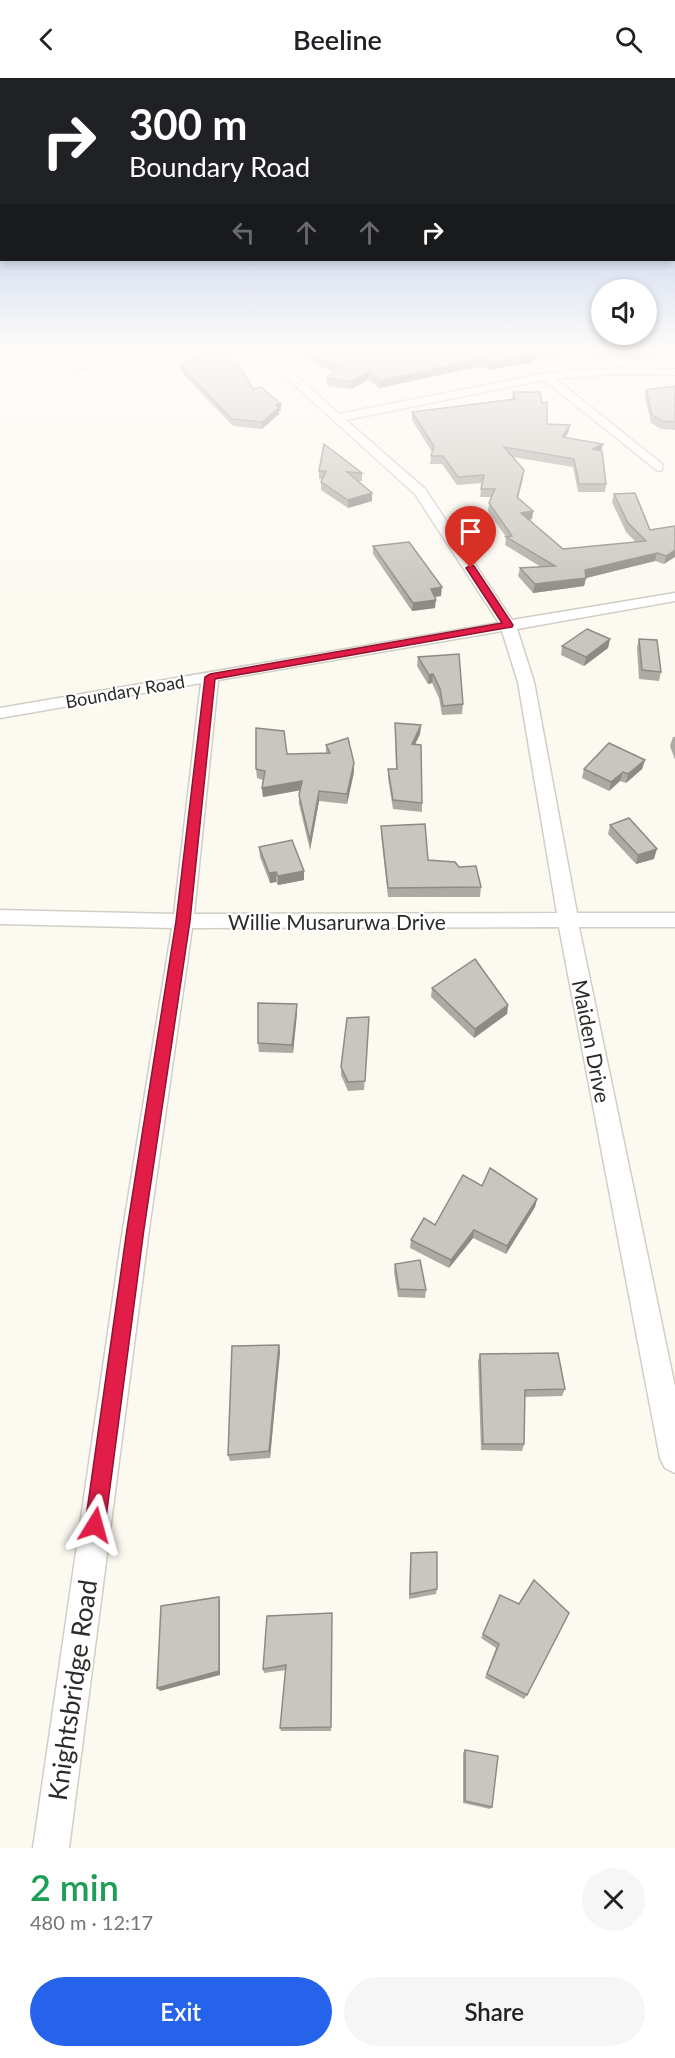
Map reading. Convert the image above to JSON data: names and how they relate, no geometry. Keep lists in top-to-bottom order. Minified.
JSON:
{"streets":{"street":["Boundary Road","Willie Musarurwa Drive","Maiden Drive","Knightsbridge Road"]},"crossings":[["Boundary Road","Maiden Drive"],["Boundary Road","Knightsbridge Road"],["Willie Musarurwa Drive","Maiden Drive"],["Willie Musarurwa Drive","Knightsbridge Road"]],"page":{"header":"Beeline","turn":["300 m","Boundary Road"],"heading":["2 min","480 m · 12:17"],"buttons":["Exit","Share"]}}
